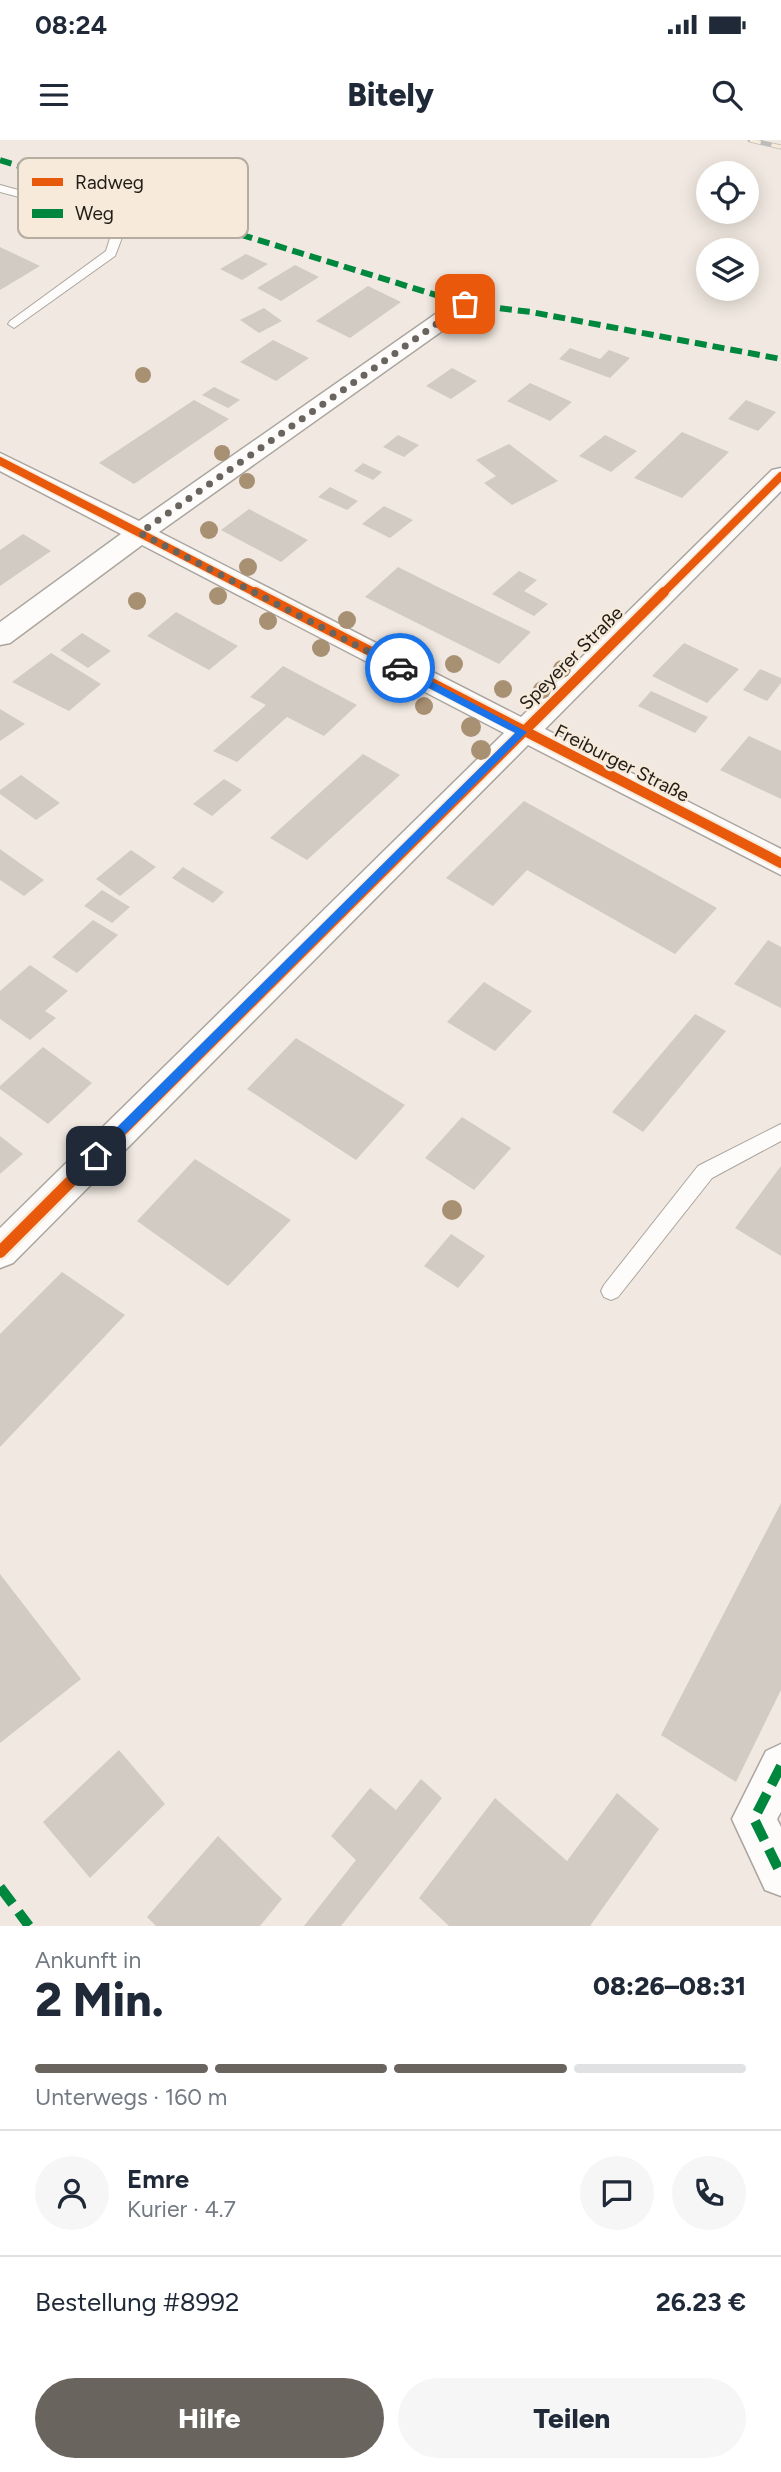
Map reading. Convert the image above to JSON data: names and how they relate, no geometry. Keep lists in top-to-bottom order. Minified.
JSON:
{"streets":{"street":["Speyerer Straße","Freiburger Straße"]},"crossings":[["Speyerer Straße","Freiburger Straße"]],"legend":["Radweg","Weg"],"page":{"status":"08:24","header":"Bitely","heading":["2 Min.","Ankunft in","08:26–08:31"],"panel":["Emre","Kurier · 4.7","Bestellung #8992","26.23 €"],"bar":"Unterwegs · 160 m","buttons":["Hilfe","Teilen"]}}
